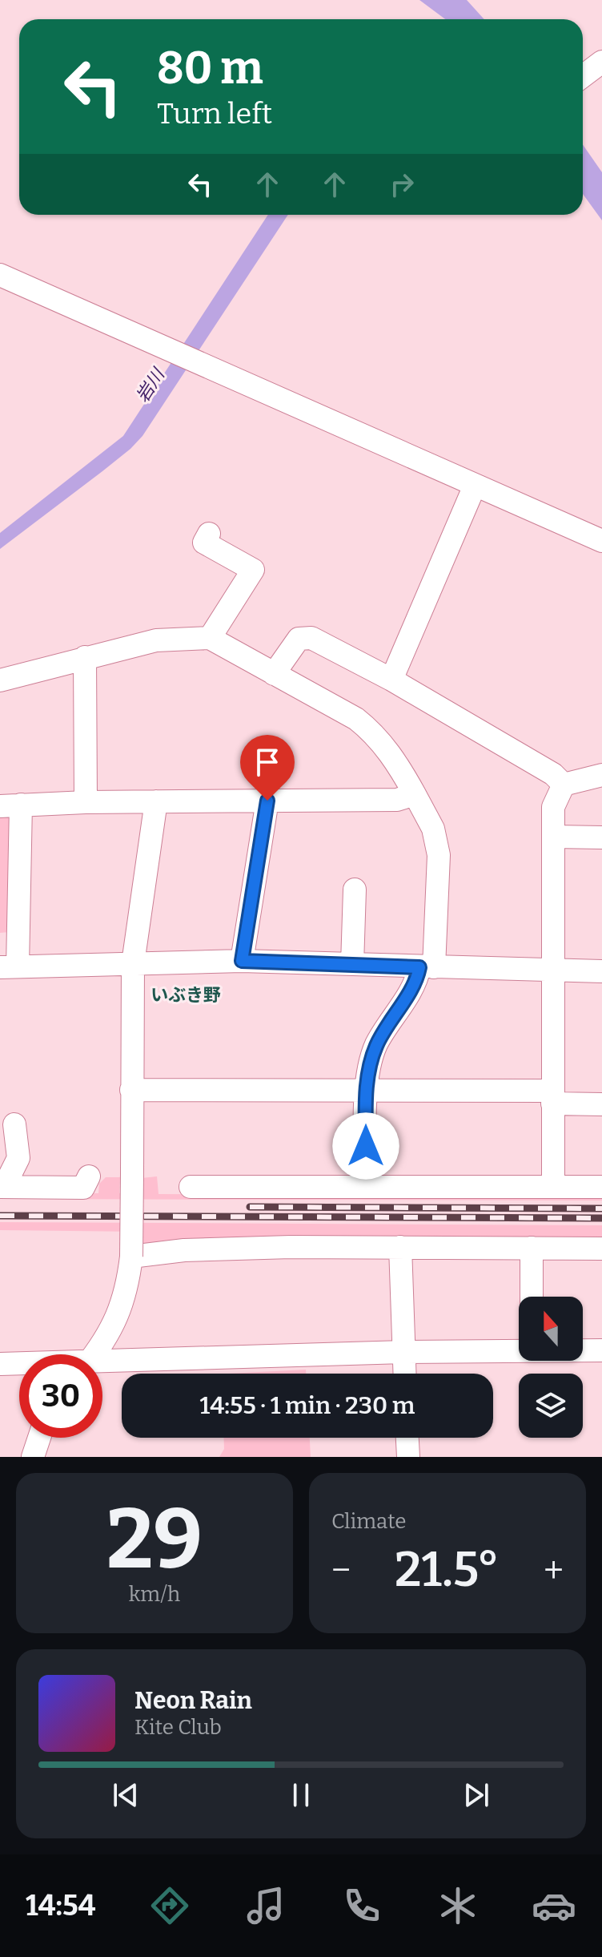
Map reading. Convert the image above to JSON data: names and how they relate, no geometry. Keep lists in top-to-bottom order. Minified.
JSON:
{"districts":["いぶき野"],"water":["岩川"],"north":"top","page":{"turn":["80 m","Turn left"],"limit":"30","trip":"14:55 · 1 min · 230 m","tile":[["29","km/h"],"Climate"],"heat":["−","21.5°","+"],"song":["Neon Rain","Kite Club"],"tabs":"14:54"}}
